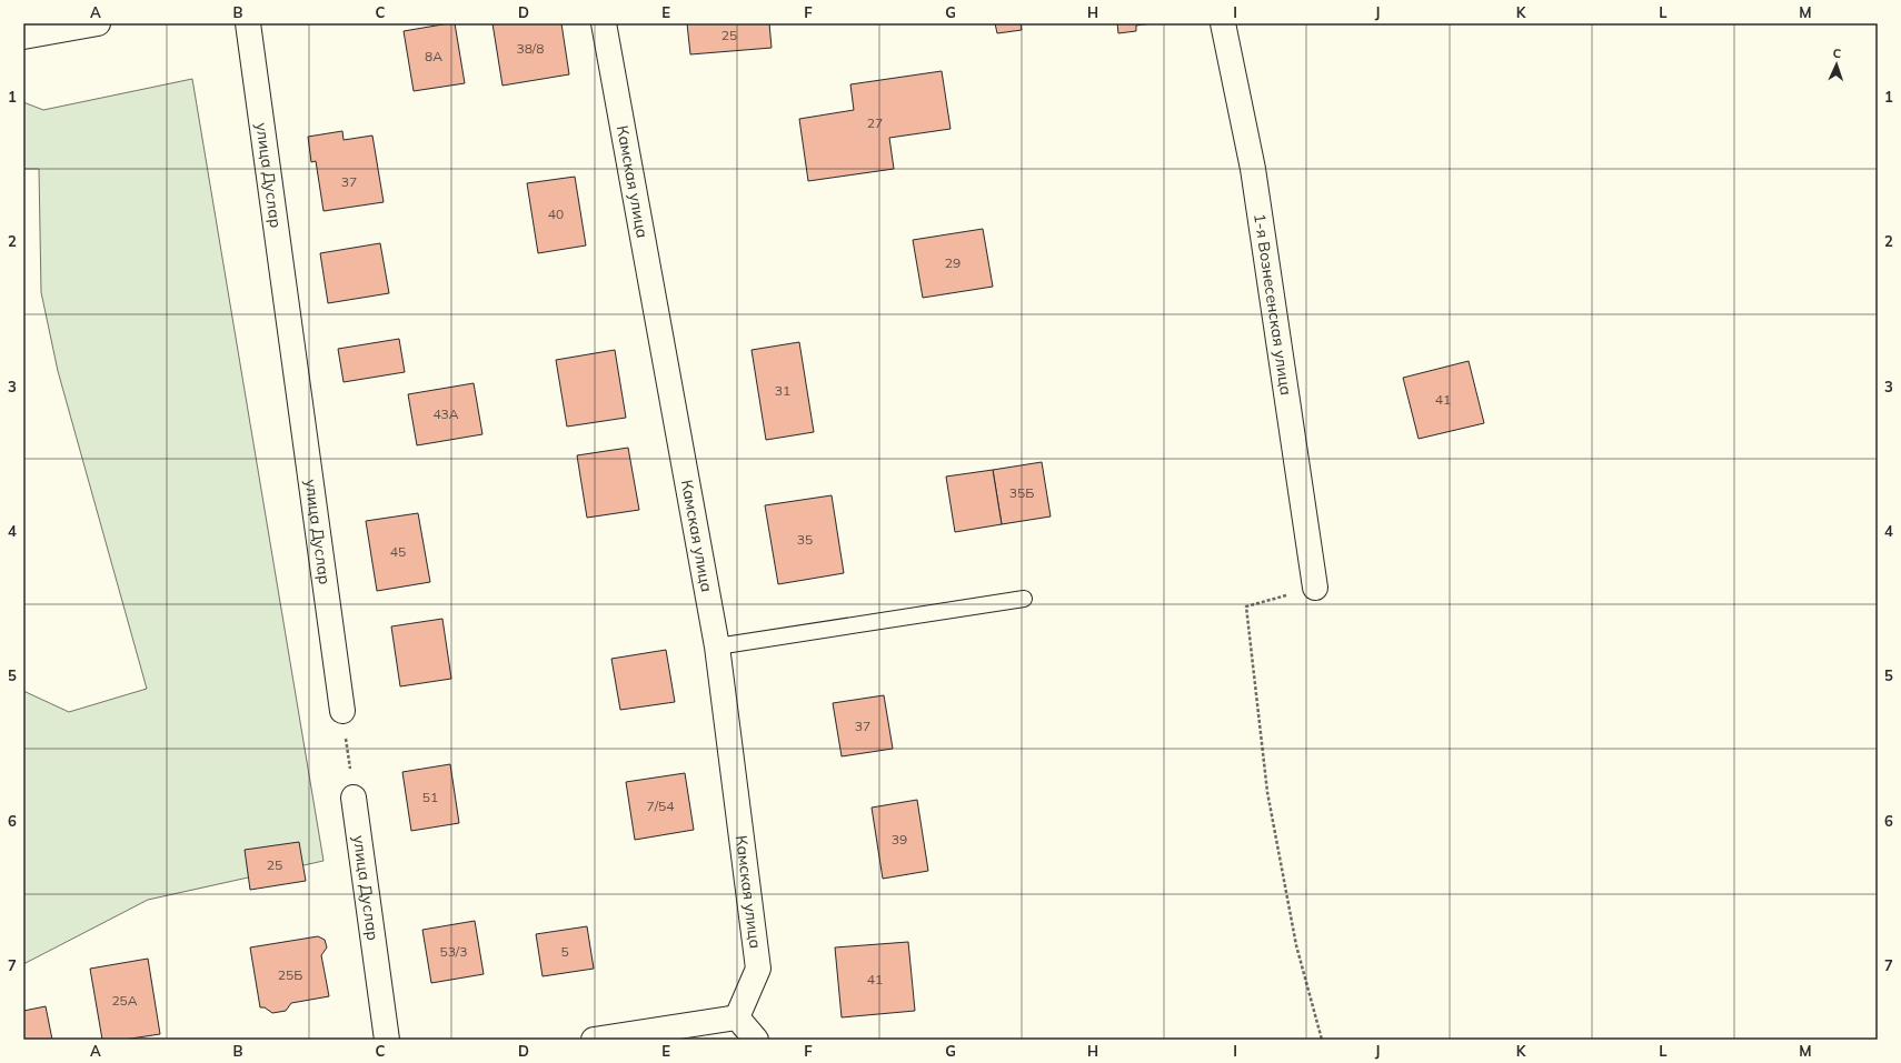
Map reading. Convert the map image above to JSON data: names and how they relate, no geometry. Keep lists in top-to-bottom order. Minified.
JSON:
{"streets":{"street":["улица Дуслар","Камская улица","1-я Вознесенская улица"]},"house_numbers":["25","38/8","8A","27","37","40","29","31","41","43А","35Б","35","45","37","51","7/54","39","25","53/3","5","25Б","41","25А"],"north":"top","grid":{"columns":["A","B","C","D","E","F","G","H","I","J","K","L","M"],"rows":["1","2","3","4","5","6","7"]}}
